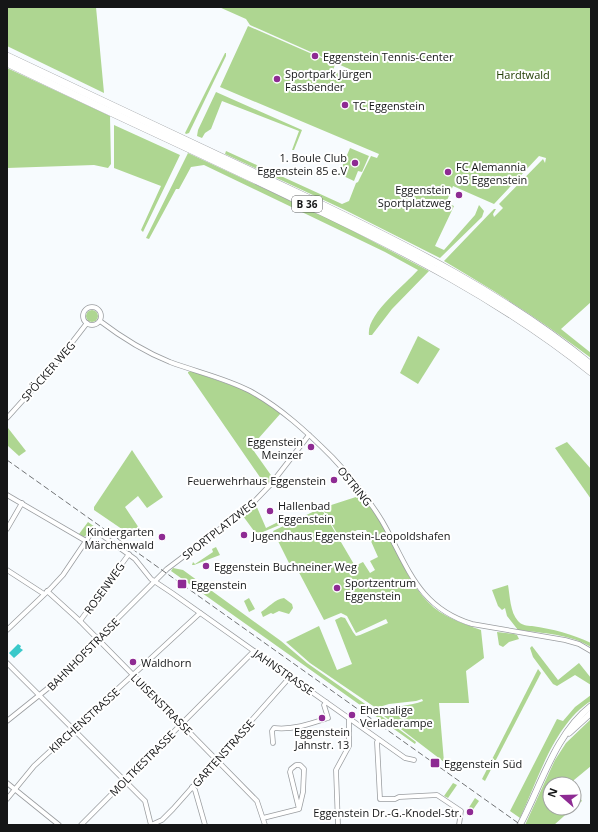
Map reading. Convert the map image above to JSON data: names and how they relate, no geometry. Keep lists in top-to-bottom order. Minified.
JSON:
{"streets":{"highway":["B 36"],"street":["SPÖCKER WEG","OSTRING","SPORTPLATZWEG","ROSENWEG","BAHNHOFSTRASSE","JAHNSTRASSE","LUISENSTRASSE","KIRCHENSTRASSE","GARTENSTRASSE","MOLTKESTRASSE"]},"crossings":[["SPÖCKER WEG","OSTRING"],["OSTRING","SPORTPLATZWEG"],["SPORTPLATZWEG","BAHNHOFSTRASSE"],["SPORTPLATZWEG","JAHNSTRASSE"],["ROSENWEG","JAHNSTRASSE"],["ROSENWEG","LUISENSTRASSE"],["BAHNHOFSTRASSE","JAHNSTRASSE"],["BAHNHOFSTRASSE","LUISENSTRASSE"],["JAHNSTRASSE","KIRCHENSTRASSE"],["JAHNSTRASSE","GARTENSTRASSE"],["JAHNSTRASSE","MOLTKESTRASSE"],["LUISENSTRASSE","KIRCHENSTRASSE"],["LUISENSTRASSE","GARTENSTRASSE"],["LUISENSTRASSE","MOLTKESTRASSE"]],"parks":["Hardtwald"],"places":{"other":["Eggenstein Tennis-Center","Sportpark Jürgen Fassbender","TC Eggenstein","1. Boule Club Eggenstein 85 e.V","FC Alemannia 05 Eggenstein","Eggenstein Sportplatzweg","Eggenstein Meinzer","Feuerwehrhaus Eggenstein","Hallenbad Eggenstein","Jugendhaus Eggenstein-Leopoldshafen","Kindergarten Märchenwald","Eggenstein Buchneiner Weg","Sportzentrum Eggenstein","Waldhorn","Ehemalige Verladerampe","Eggenstein Jahnstr. 13","Eggenstein Dr.-G.-Knodel-Str."],"transit":["Eggenstein","Eggenstein Süd"]},"north":"left"}
